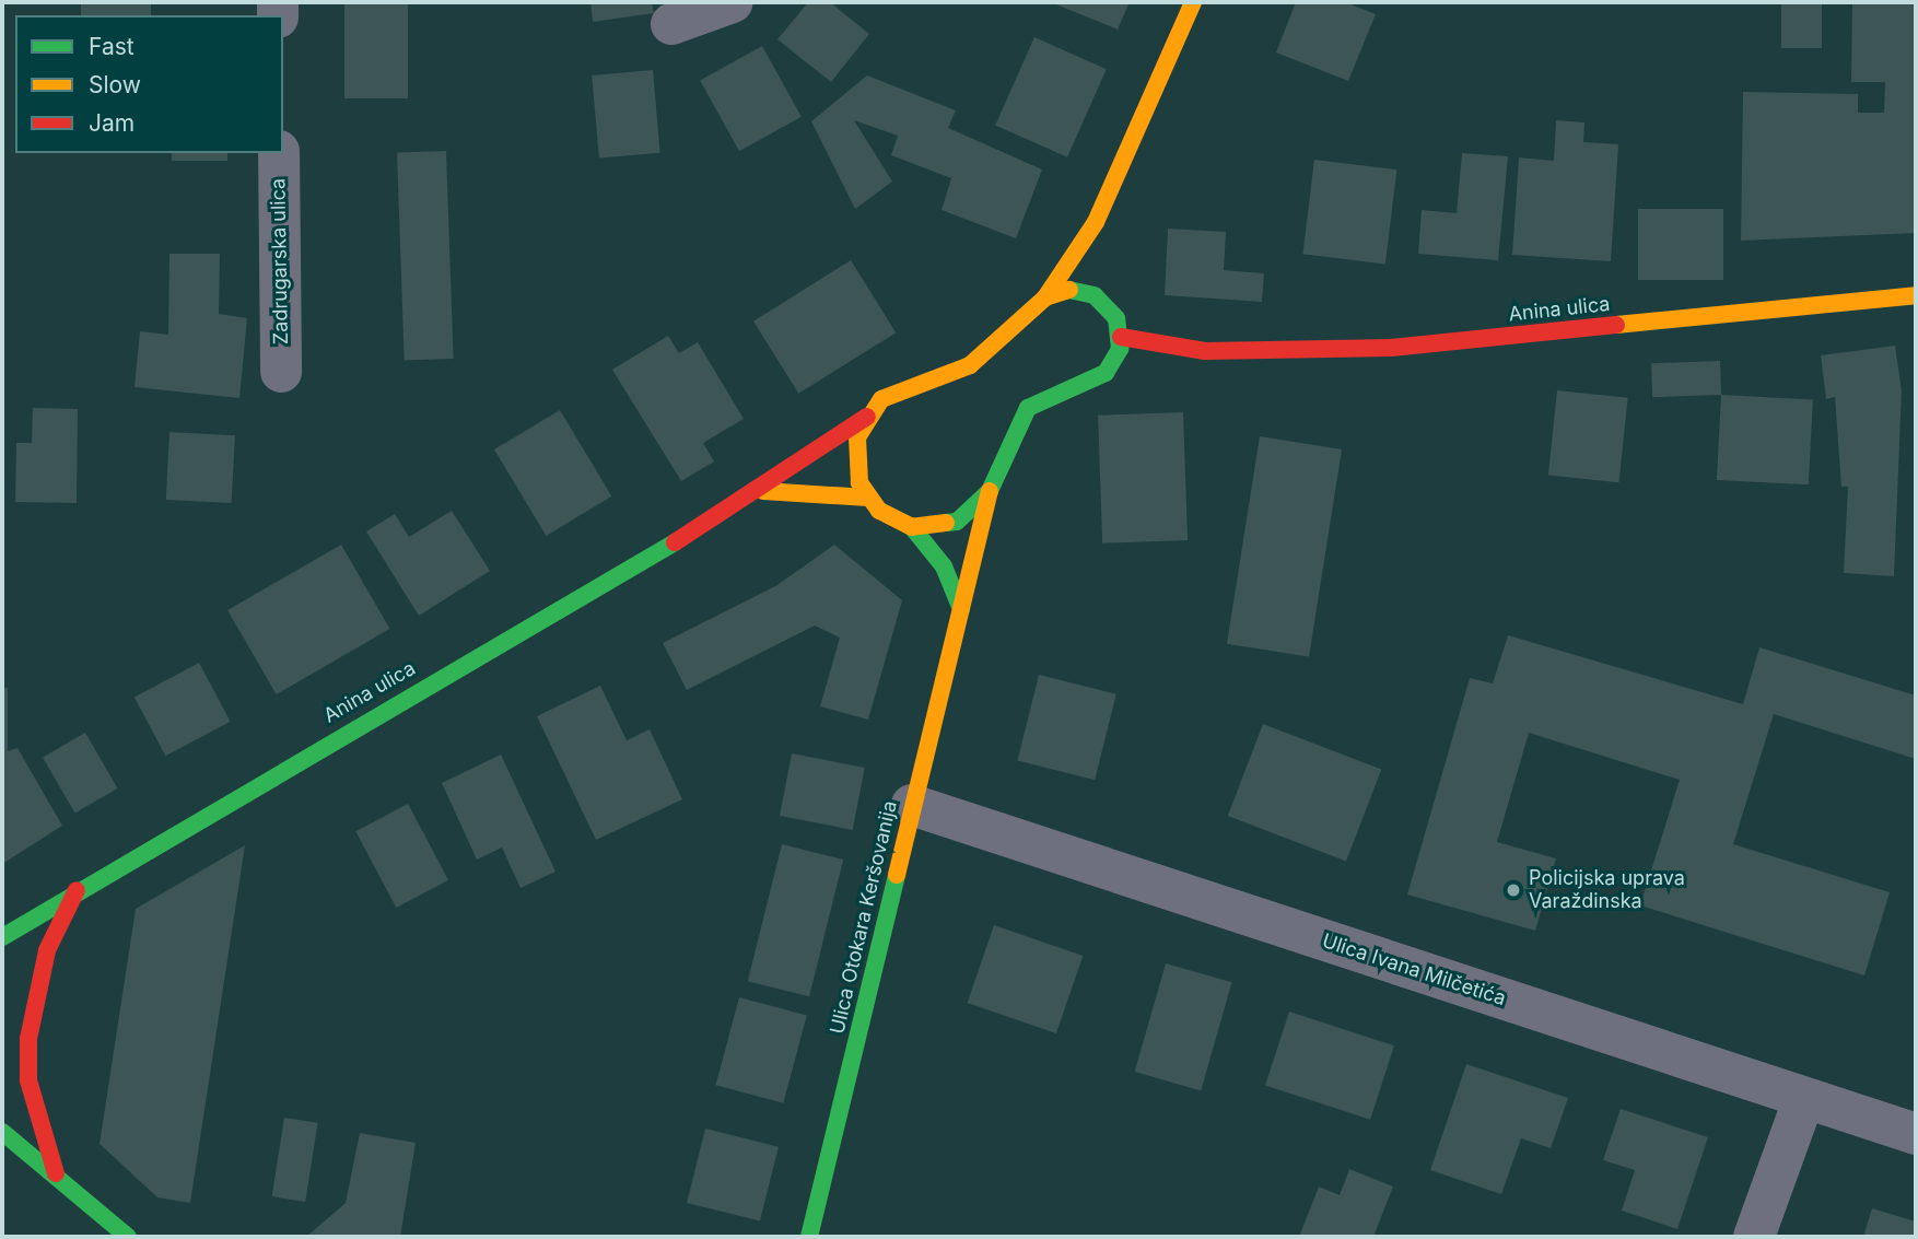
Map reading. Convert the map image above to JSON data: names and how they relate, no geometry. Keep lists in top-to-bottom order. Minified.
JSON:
{"streets":{"main road":["Anina ulica","Ulica Otokara Keršovanija"],"street":["Zadrugarska ulica","Ulica Ivana Milčetića"]},"crossings":[["Anina ulica","Ulica Otokara Keršovanija"],["Ulica Otokara Keršovanija","Ulica Ivana Milčetića"]],"places":["Policijska uprava Varaždinska"],"legend":["Fast","Slow","Jam"]}
